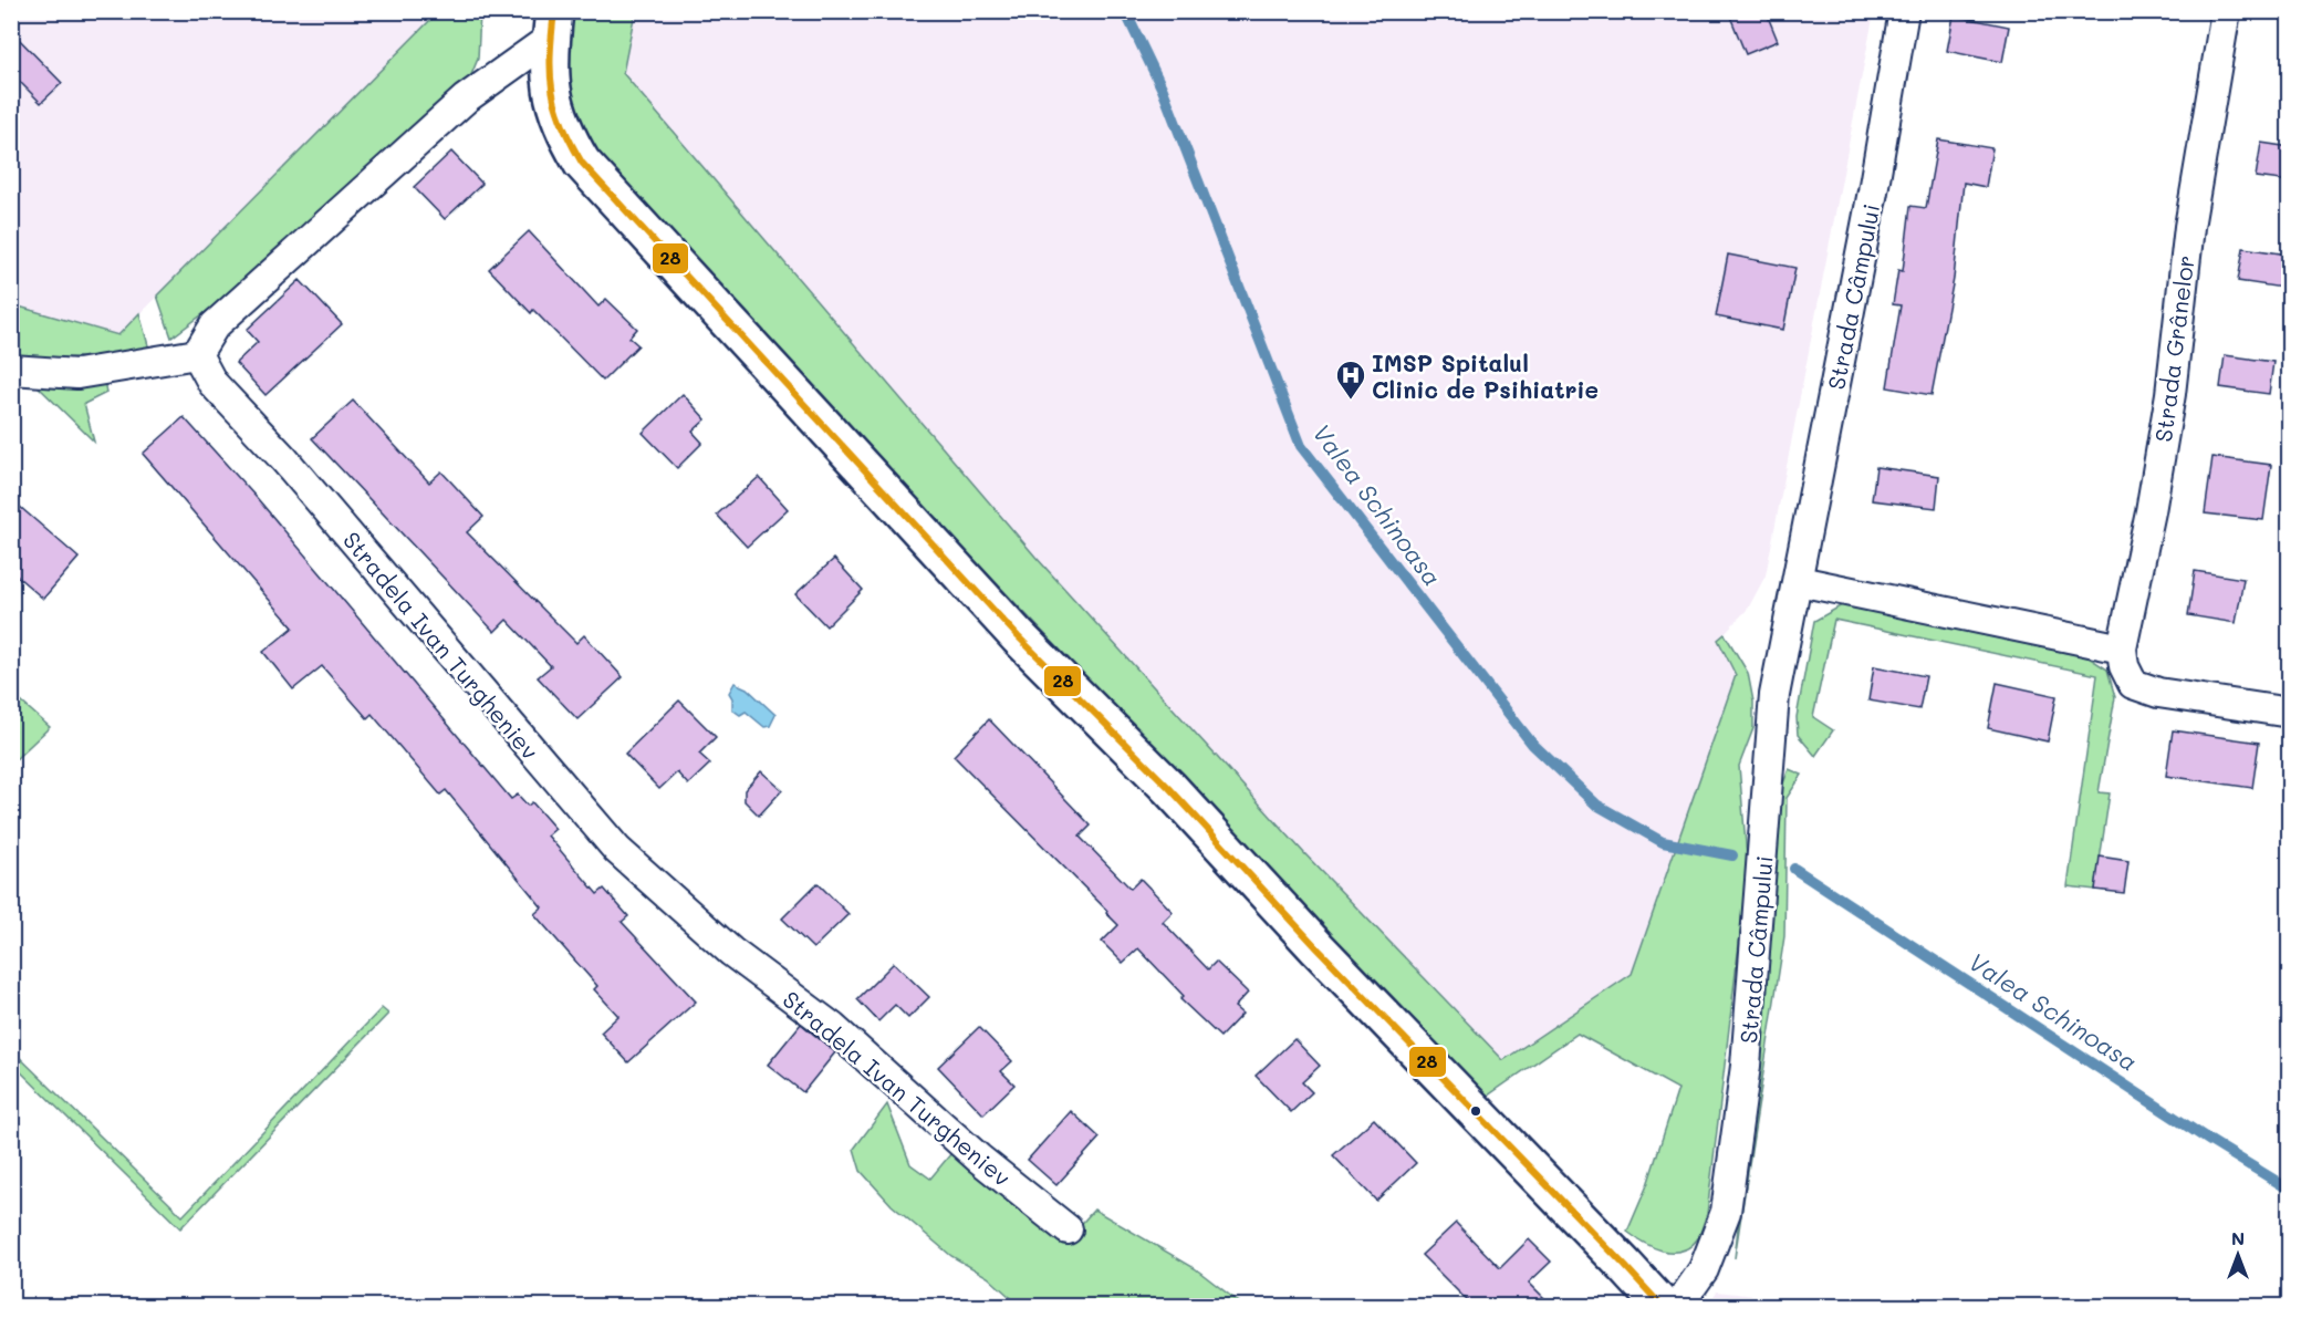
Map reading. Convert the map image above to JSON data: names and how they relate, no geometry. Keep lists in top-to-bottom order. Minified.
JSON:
{"streets":{"street":["Strada Câmpului","Strada Grânelor","Stradela Ivan Turgheniev"]},"water":["Valea Schinoasa"],"places":{"hospital":["IMSP Spitalul Clinic de Psihiatrie"]},"lines":["transit line 28"],"north":"top"}
